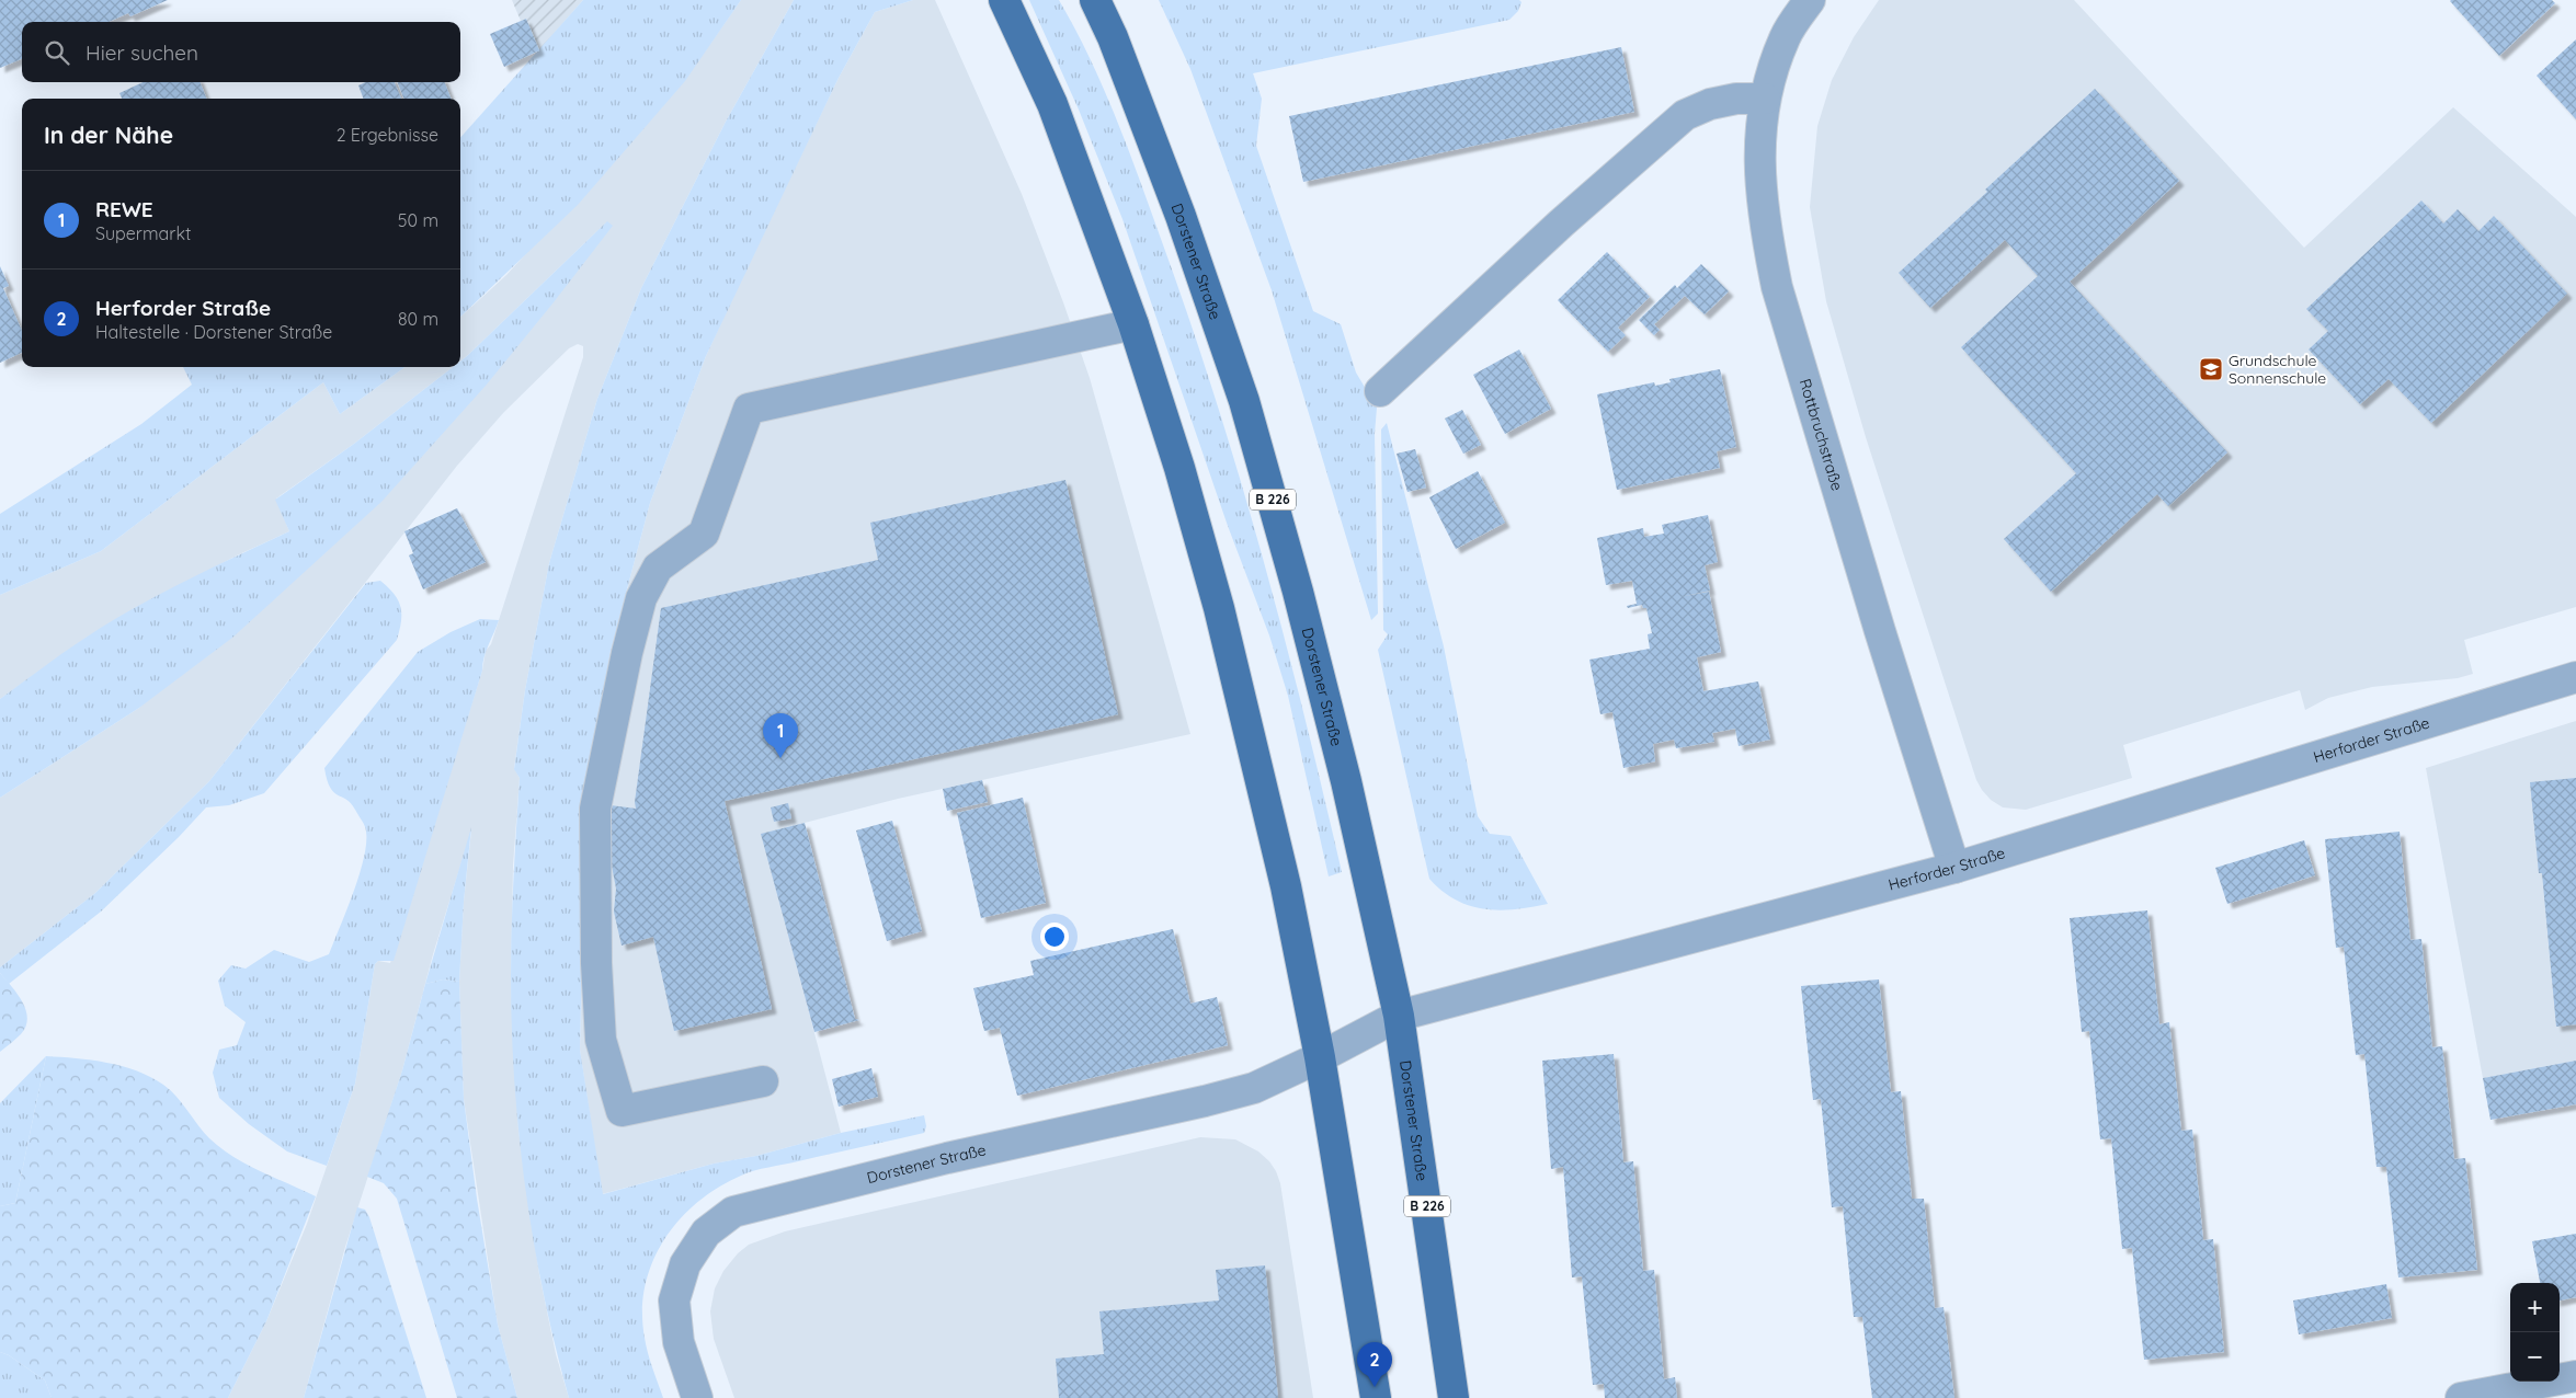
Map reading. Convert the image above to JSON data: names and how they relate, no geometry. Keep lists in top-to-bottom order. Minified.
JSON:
{"streets":{"main road":["Dorstener Straße","B 226"],"street":["Rottbruchstraße","Herforder Straße"]},"crossings":[["Dorstener Straße","Herforder Straße"],["Rottbruchstraße","Herforder Straße"]],"places":{"school or university":["Grundschule Sonnenschule"]},"page":{"search":"Hier suchen","heading":["In der Nähe","2 Ergebnisse"],"list":[{"mark":"1","name":"REWE","note":"Supermarkt","value":"50 m"},{"mark":"2","name":"Herforder Straße","note":"Haltestelle · Dorstener Straße","value":"80 m"}],"pins":["1","2"],"map_buttons":["+","−"]}}
